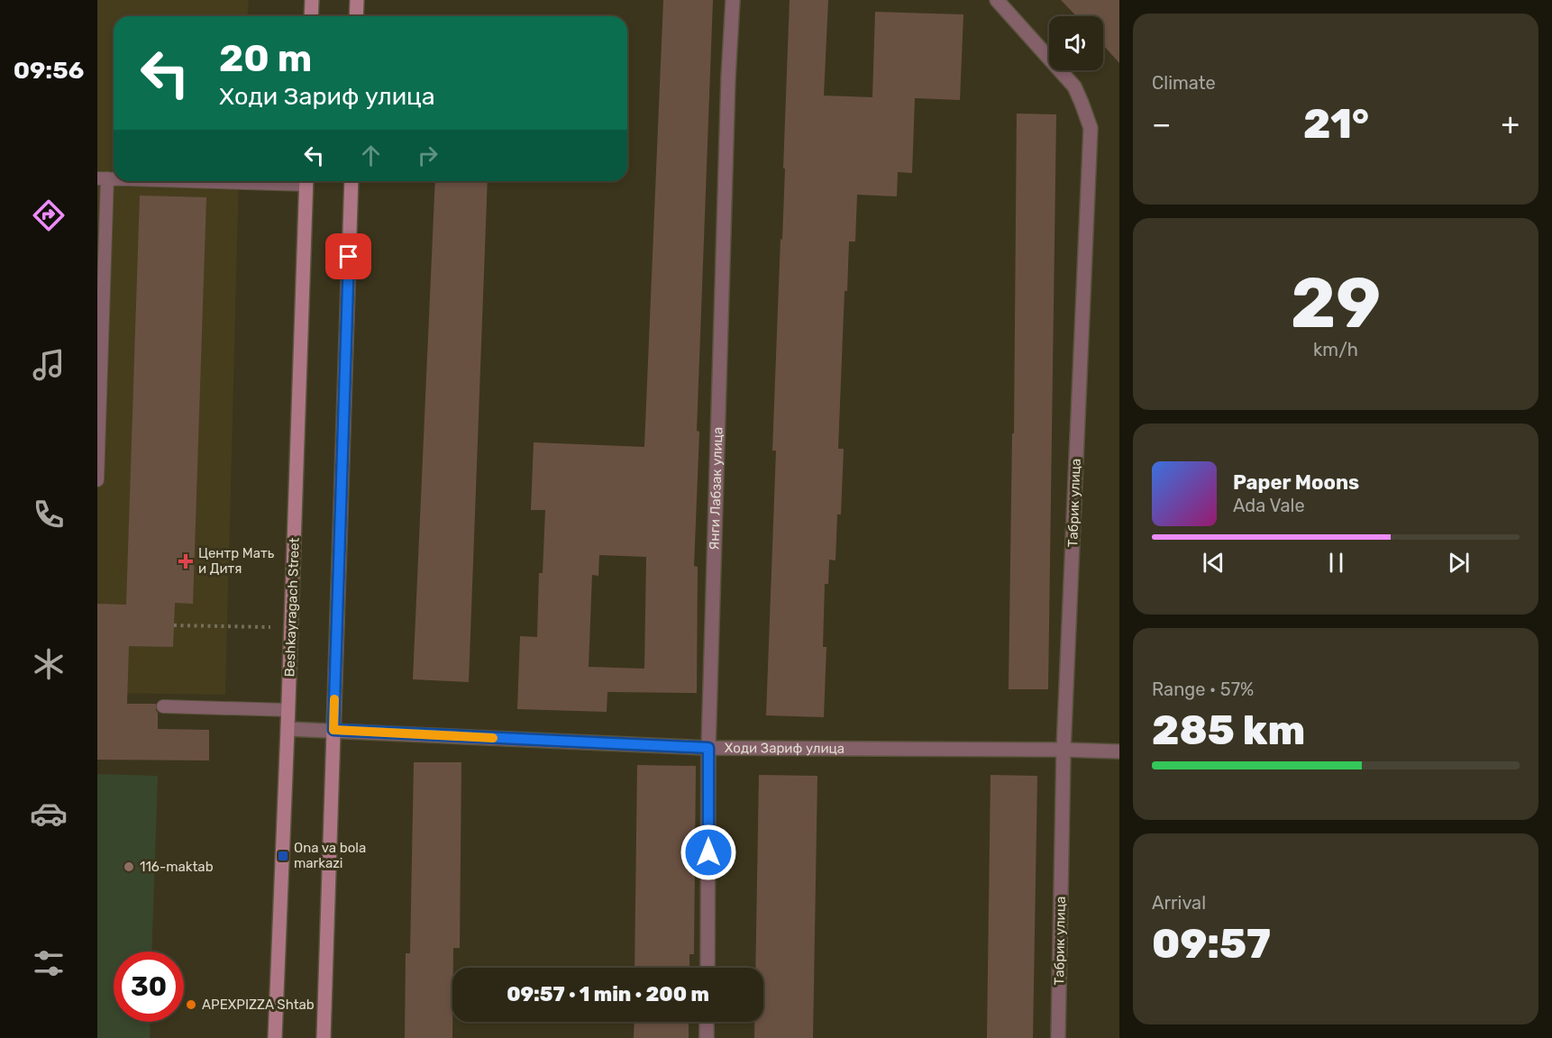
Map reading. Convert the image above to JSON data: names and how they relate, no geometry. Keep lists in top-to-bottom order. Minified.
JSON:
{"streets":{"main road":["Beshkayragach Street"],"street":["Янги Лабзак улица","Табрик улица","Ходи Зариф улица"]},"crossings":[["Янги Лабзак улица","Ходи Зариф улица"],["Табрик улица","Ходи Зариф улица"],["Beshkayragach Street","Ходи Зариф улица"]],"places":{"health":["Центр Мать и Дитя"],"transit":["Ona va bola markazi"],"other":["116-maktab","APEXPIZZA Shtab"]},"page":{"tabs":"09:56","tile":["Climate",["29","km/h"],["Range · 57%","285 km"],["Arrival","09:57"]],"turn":["20 m","Ходи Зариф улица"],"heat":["−","21°","+"],"song":["Paper Moons","Ada Vale"],"limit":"30","trip":"09:57 · 1 min · 200 m"}}
